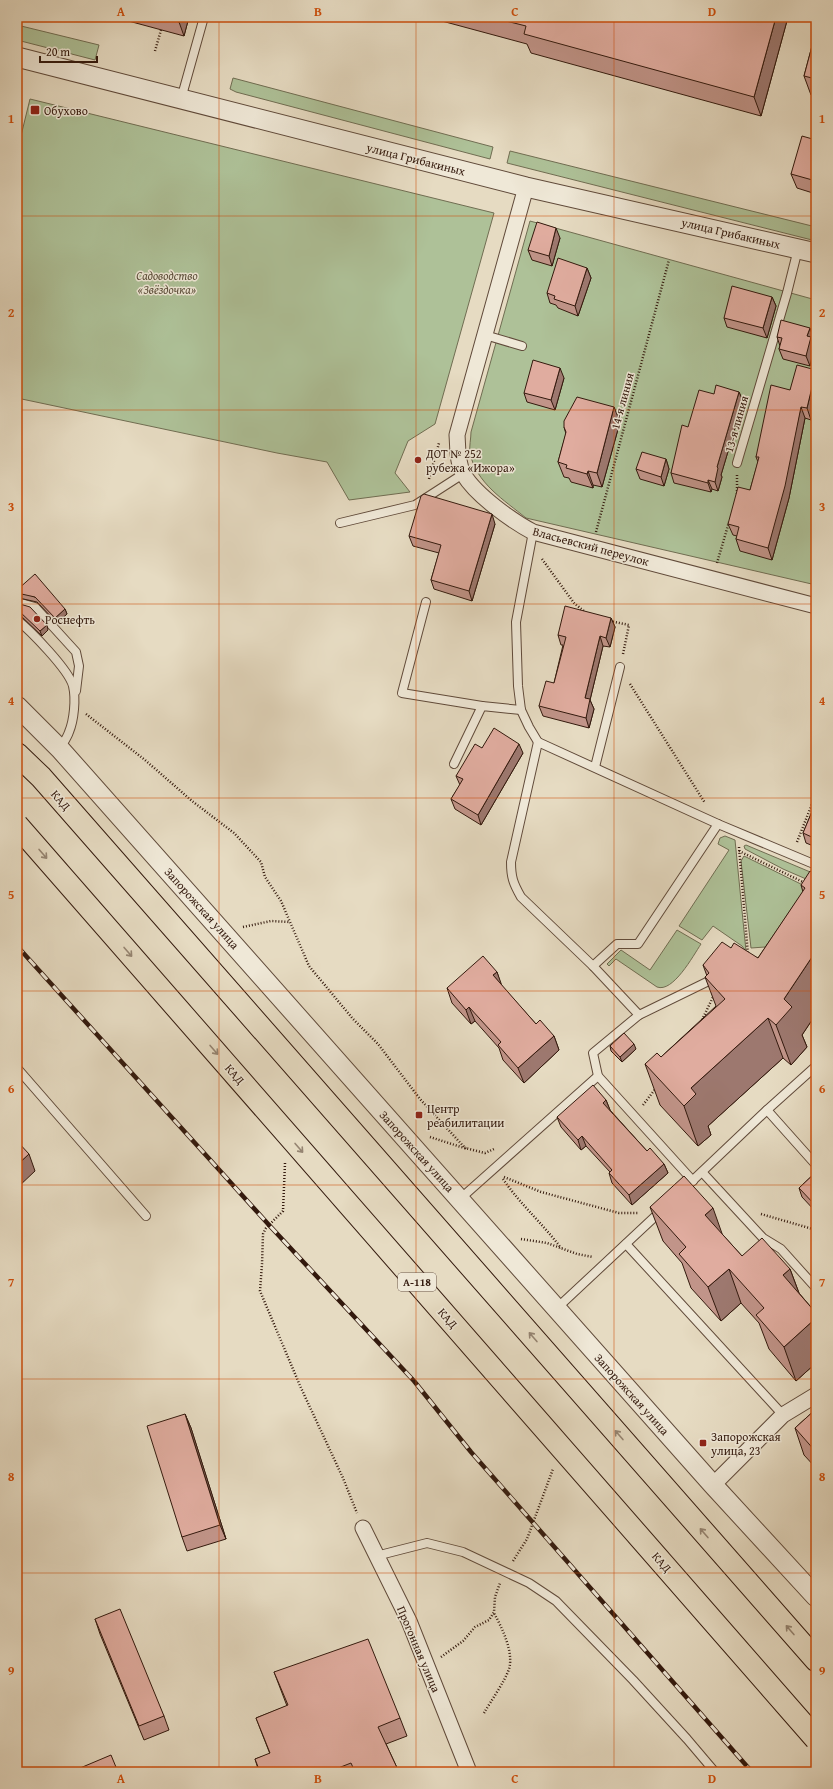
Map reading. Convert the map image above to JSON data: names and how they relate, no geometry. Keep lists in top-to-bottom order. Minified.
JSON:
{"streets":{"highway":["КАД","А-118"],"street":["улица Грибакиных","Власьевский переулок","Запорожская улица","Прогонная улица"],"lane":["13-я линия"],"path":["14-я линия"]},"crossings":[["улица Грибакиных","13-я линия"],["улица Грибакиных","Власьевский переулок"],["14-я линия","Власьевский переулок"]],"parks":["Садоводство «Звёздочка»"],"places":{"transit":["Обухово","Центр реабилитации","Запорожская улица, 23"],"other":["ДОТ № 252 рубежа «Ижора»","Роснефть"]},"scale_bar":"20 m","grid":{"columns":["A","B","C","D"],"rows":["1","2","3","4","5","6","7","8","9"]}}
